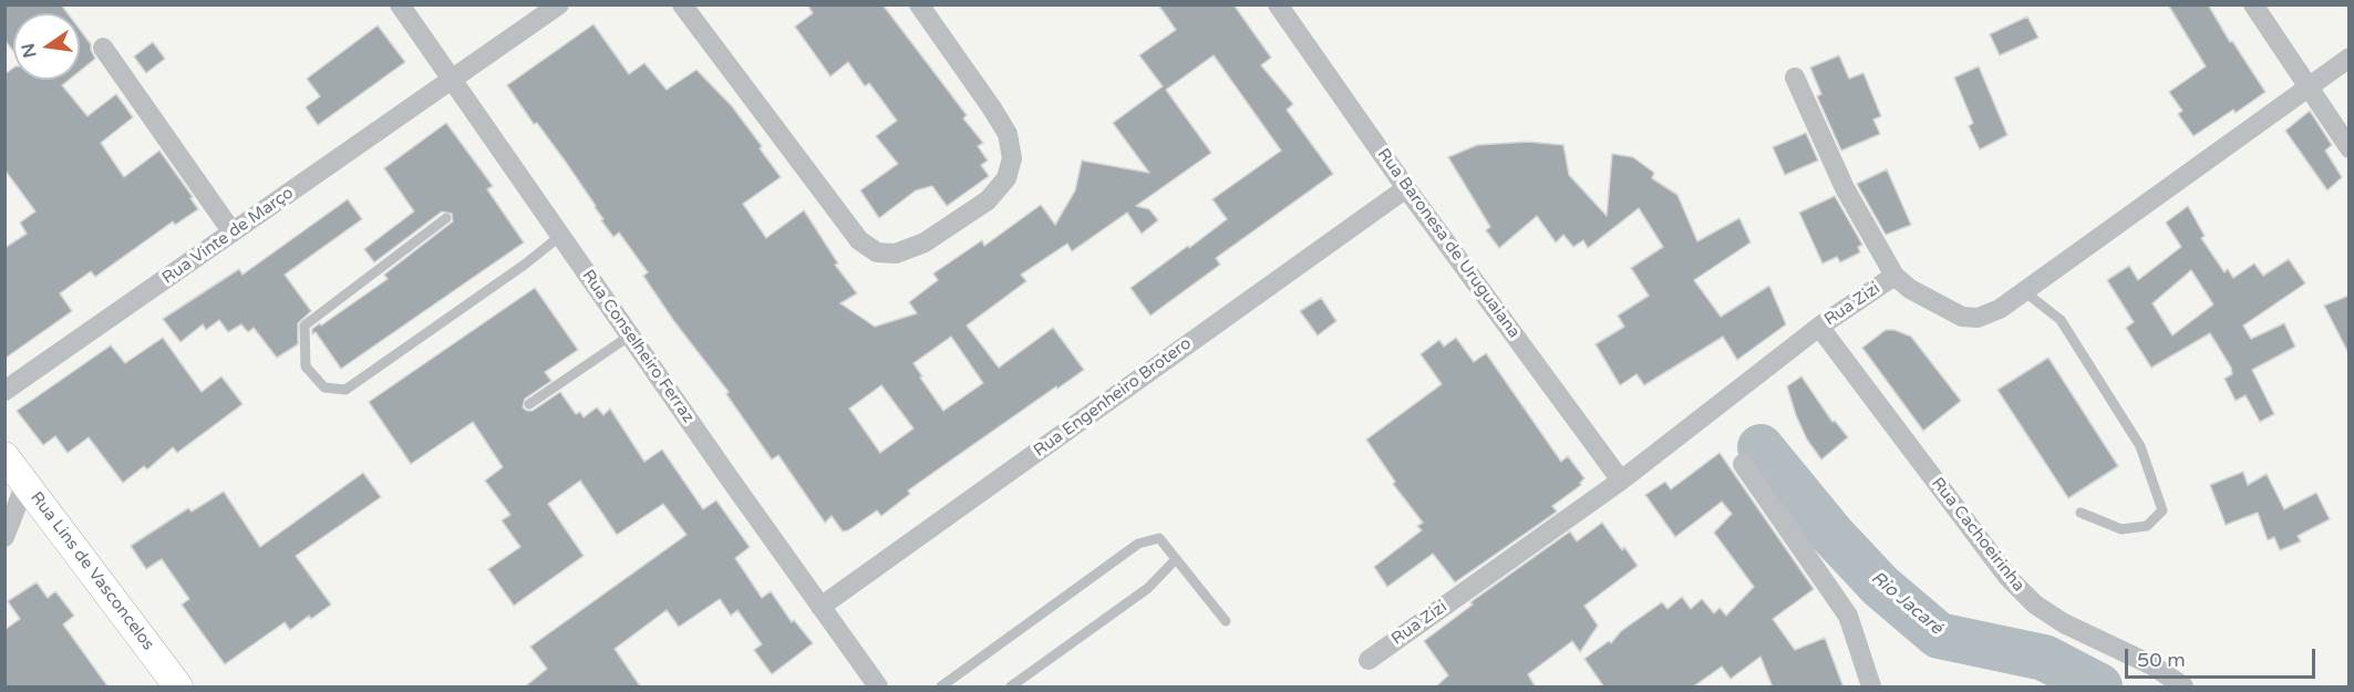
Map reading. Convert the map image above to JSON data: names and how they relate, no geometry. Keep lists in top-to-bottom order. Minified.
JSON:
{"streets":{"street":["Rua Vinte de Março","Rua Baronesa de Uruguaiana","Rua Zizi","Rua Conselheiro Ferraz","Rua Engenheiro Brotero","Rua Cachoeirinha","Rua Lins de Vasconcelos"]},"crossings":[["Rua Vinte de Março","Rua Conselheiro Ferraz"],["Rua Baronesa de Uruguaiana","Rua Zizi"],["Rua Baronesa de Uruguaiana","Rua Engenheiro Brotero"],["Rua Zizi","Rua Cachoeirinha"],["Rua Conselheiro Ferraz","Rua Engenheiro Brotero"]],"water":["Rio Jacaré"],"scale_bar":"50 m","north":"left"}
